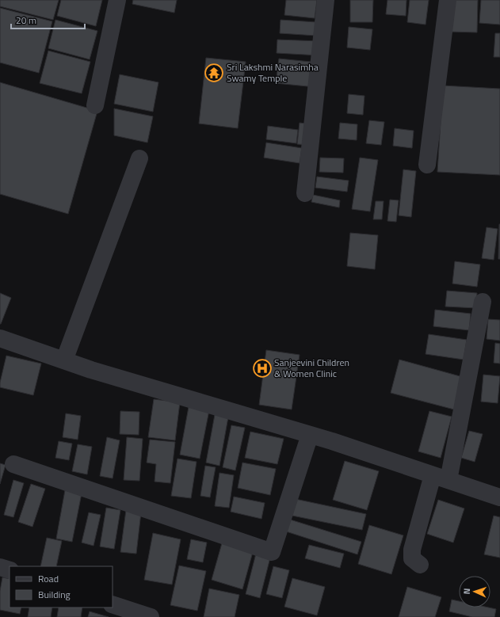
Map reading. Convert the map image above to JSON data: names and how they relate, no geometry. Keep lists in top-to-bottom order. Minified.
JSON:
{"places":{"temple":["Sri Lakshmi Narasimha Swamy Temple"],"hospital":["Sanjeevini Children & Women Clinic"]},"legend":["Road","Building"],"scale_bar":"20 m","north":"left"}
